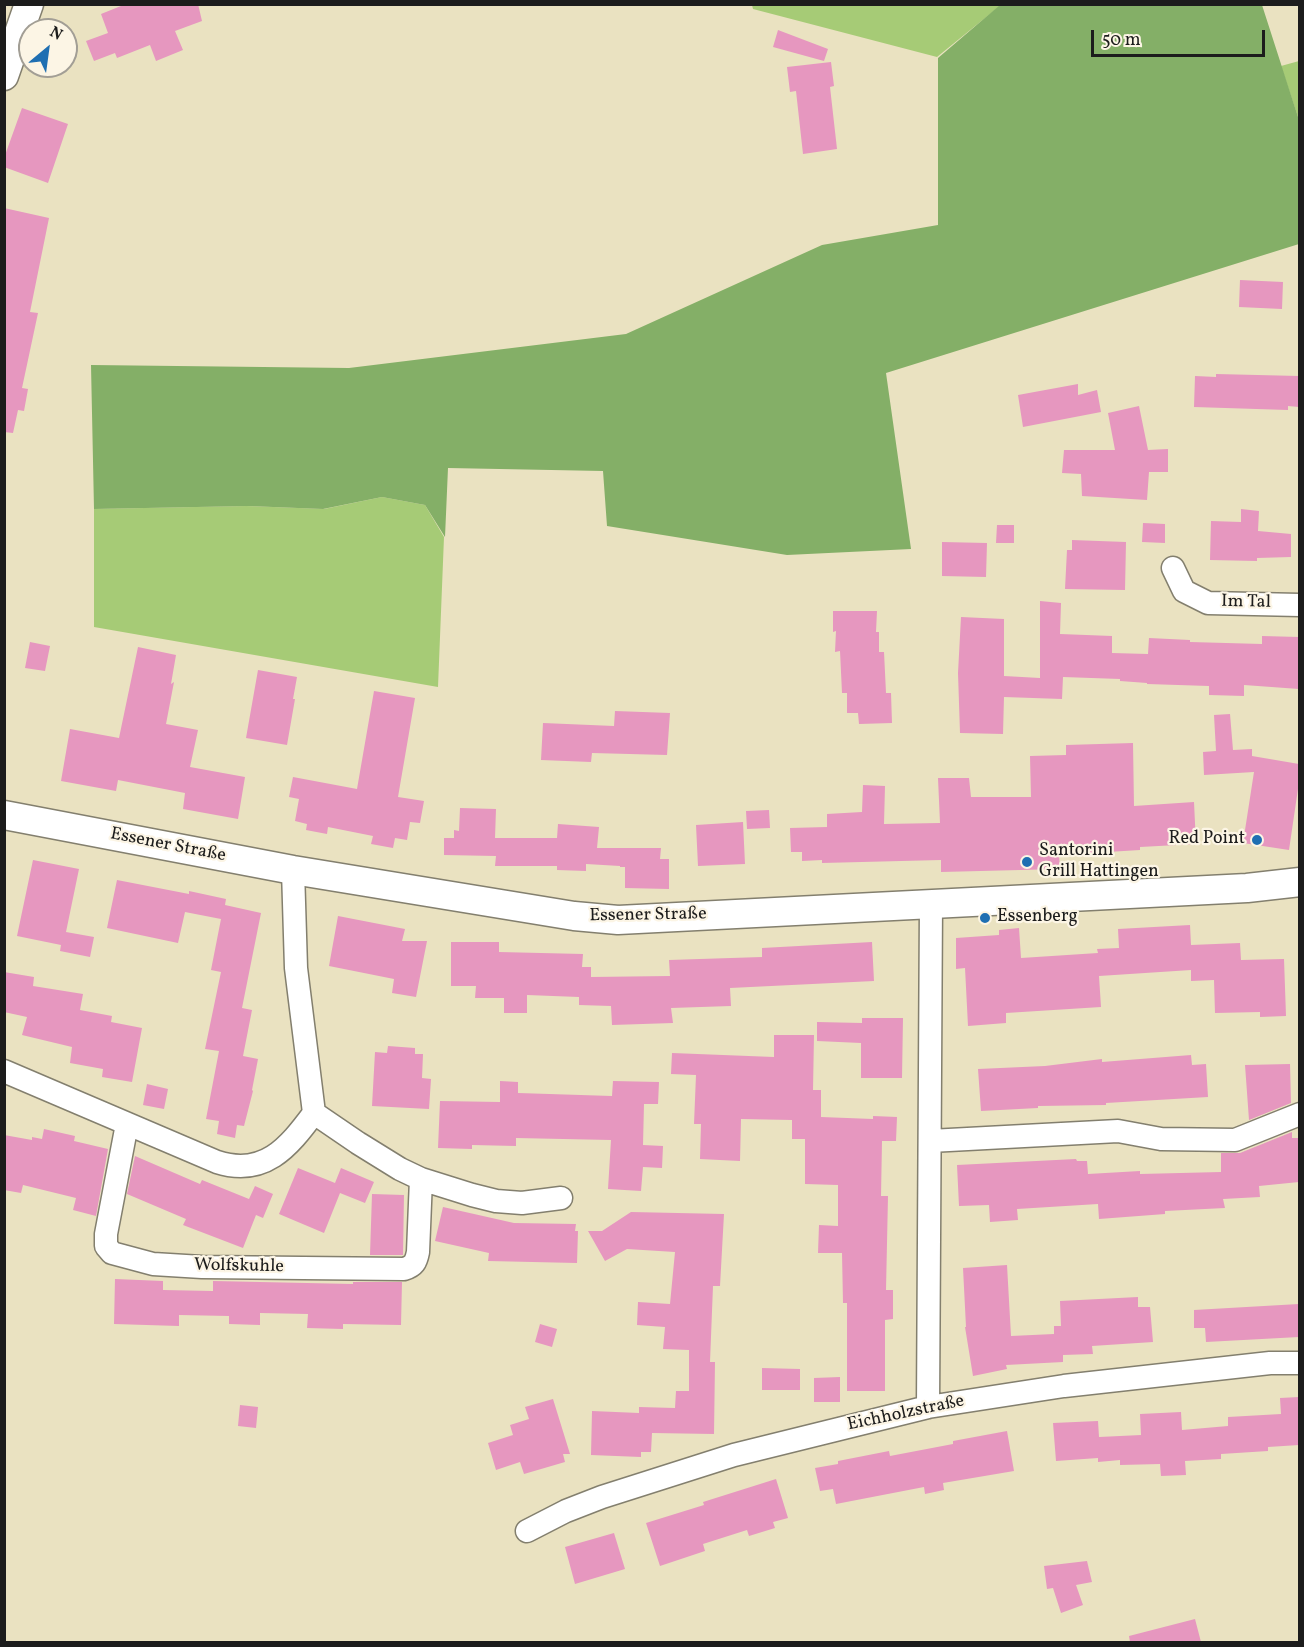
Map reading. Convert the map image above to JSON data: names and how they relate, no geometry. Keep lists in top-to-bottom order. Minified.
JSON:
{"streets":{"street":["Im Tal","Essener Straße","Wolfskuhle","Eichholzstraße"]},"places":["Red Point","Santorini Grill Hattingen","Essenberg"],"scale_bar":"50 m","north":"top right"}
